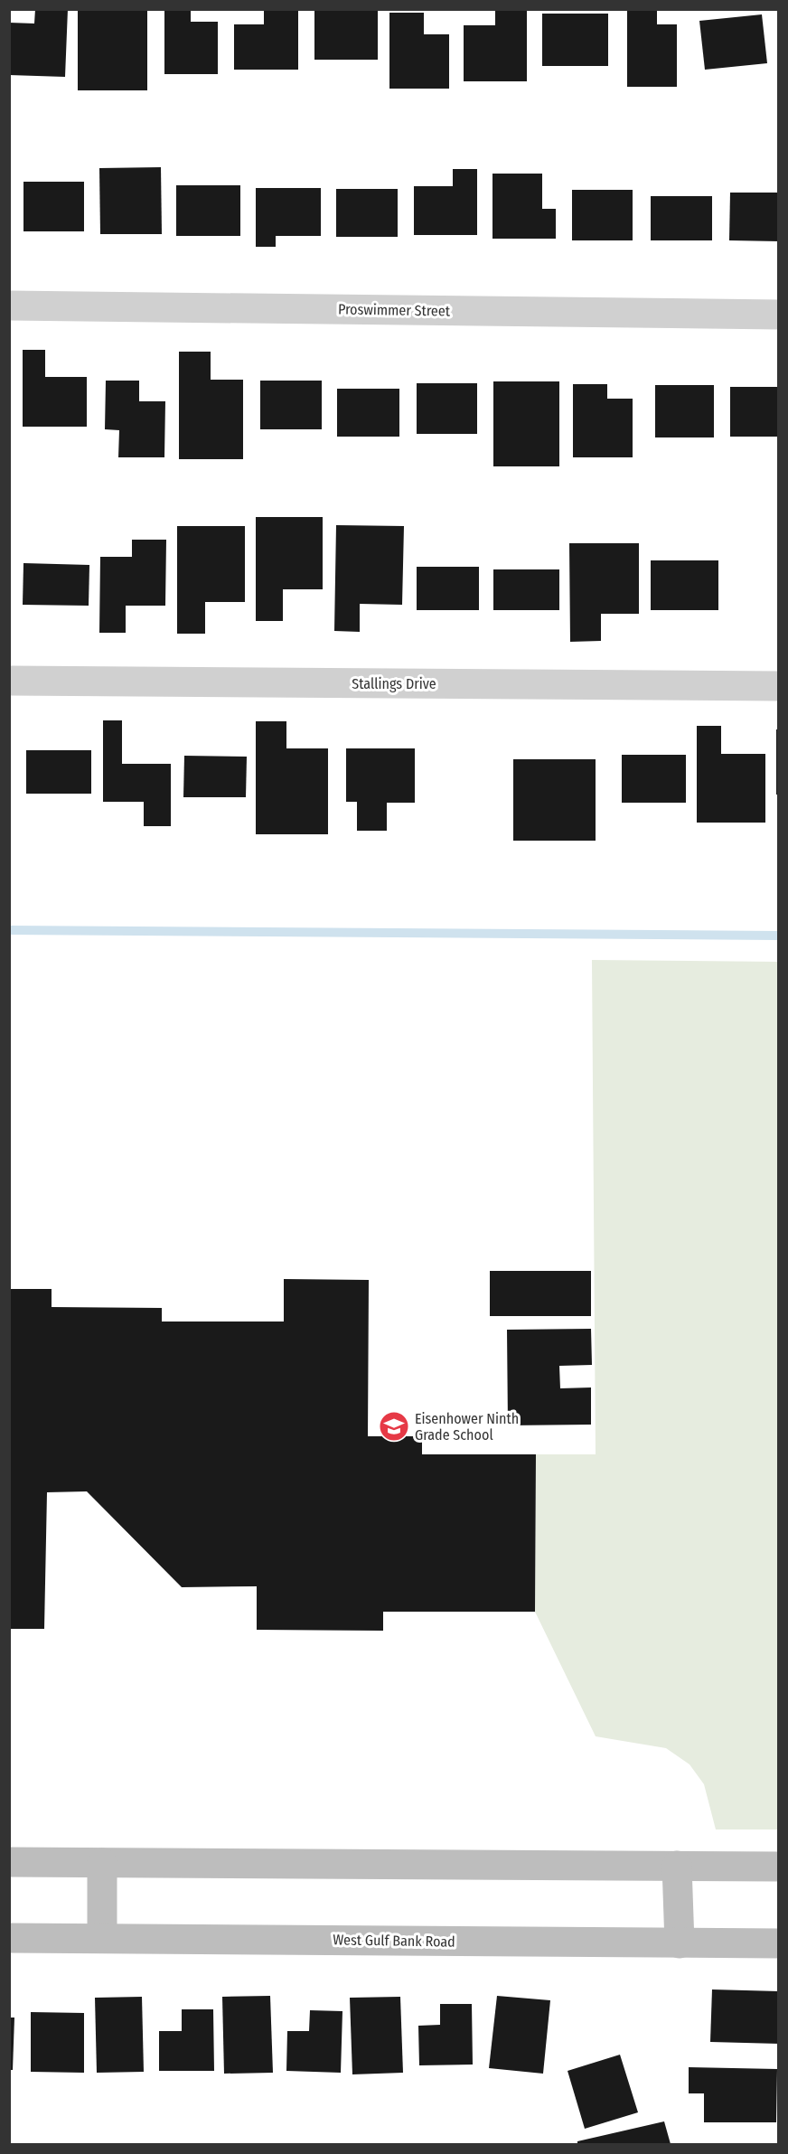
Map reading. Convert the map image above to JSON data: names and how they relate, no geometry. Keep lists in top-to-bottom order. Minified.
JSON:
{"streets":{"main road":["West Gulf Bank Road"],"street":["Proswimmer Street","Stallings Drive"]},"places":{"school or university":["Eisenhower Ninth Grade School"]}}
